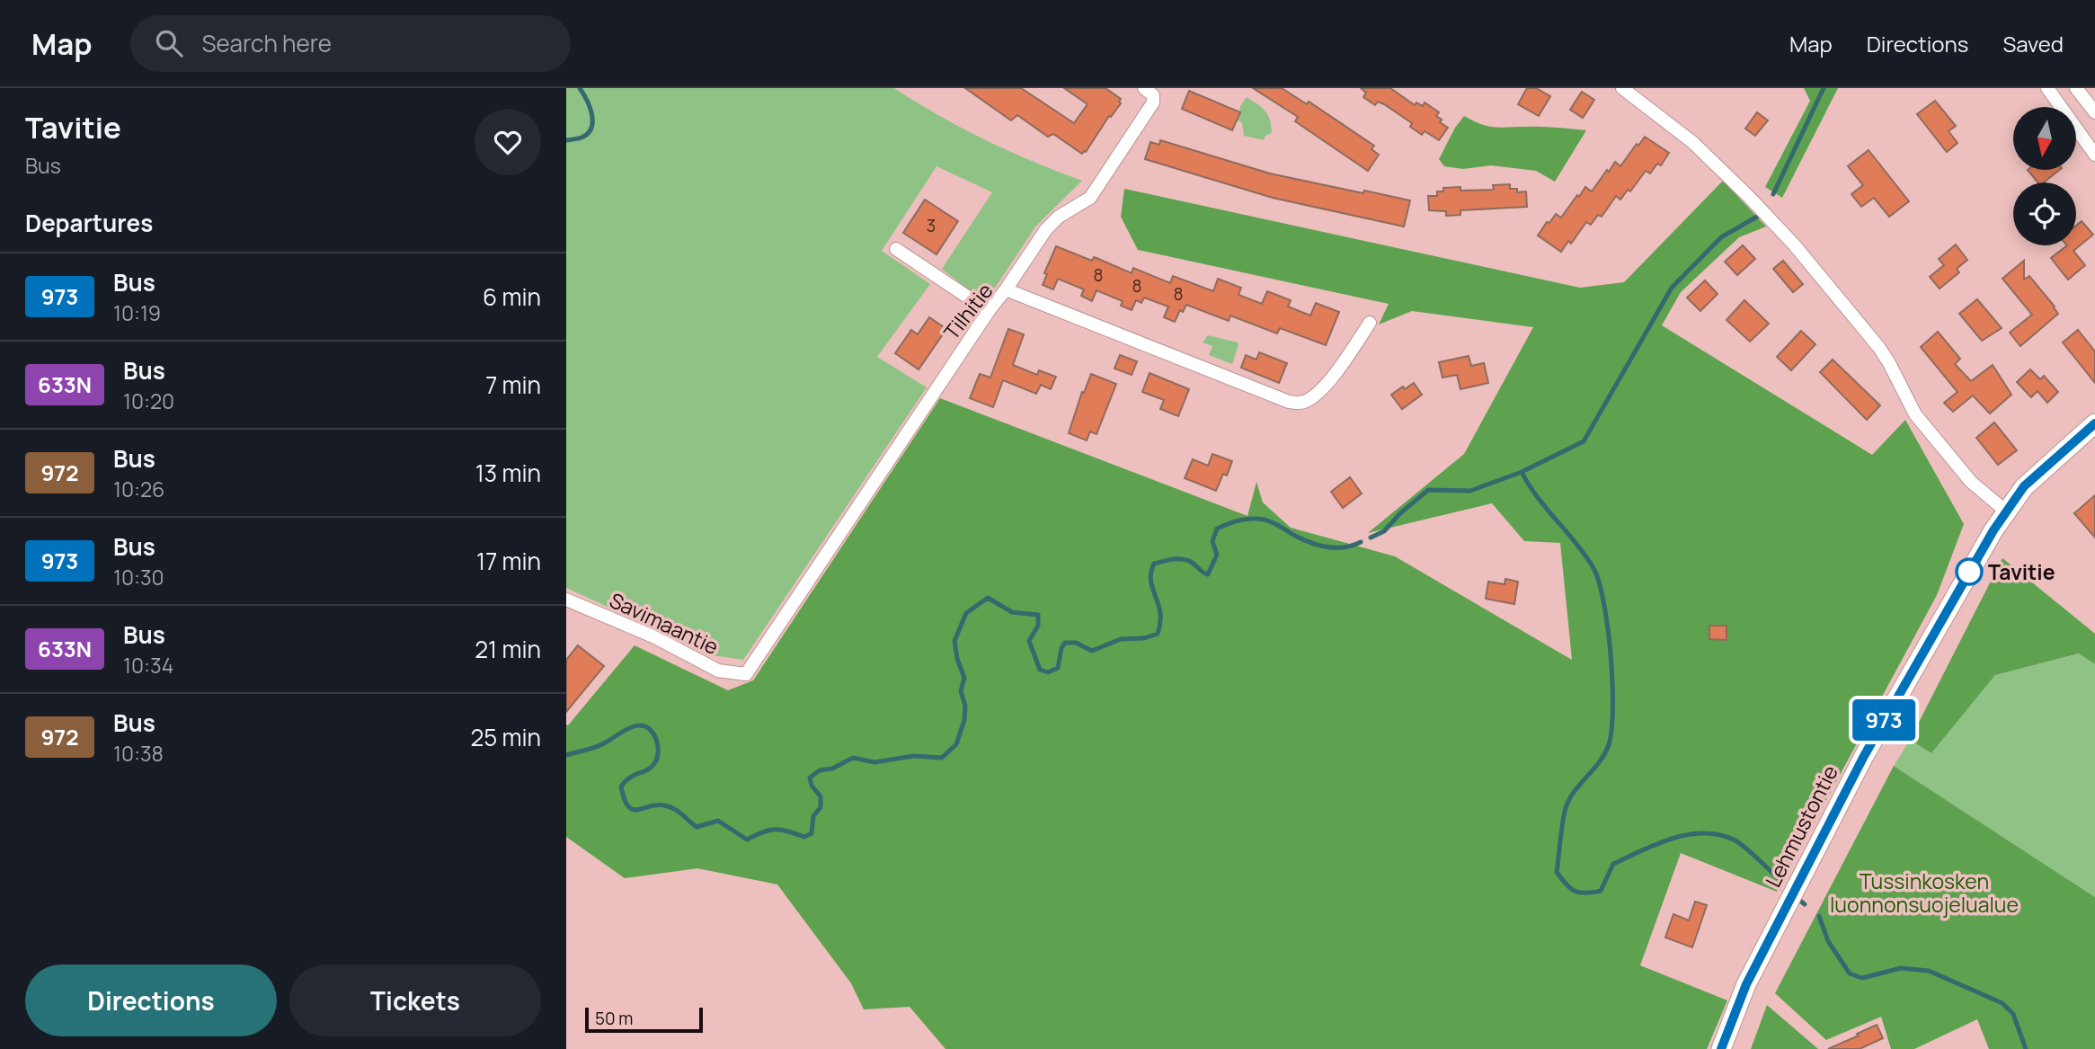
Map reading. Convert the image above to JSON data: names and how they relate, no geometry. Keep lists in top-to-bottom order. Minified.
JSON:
{"streets":{"main road":["Lehmustontie"],"street":["Tilhitie","Savimaantie"]},"crossings":[["Tilhitie","Savimaantie"]],"parks":["Tussinkosken luonnonsuojelualue"],"places":["Tavitie"],"lines":["bus line 973"],"house_numbers":["3","8","8","8"],"scale_bar":"50 m","north":"bottom","page":{"header":"Map","search":"Search here","nav":["Map","Directions","Saved"],"heading":[["Tavitie","Bus"],"Departures"],"on_map":"973","list":[{"mark":"973","name":"Bus","note":"10:19","value":"6 min"},{"mark":"633N","name":"Bus","note":"10:20","value":"7 min"},{"mark":"972","name":"Bus","note":"10:26","value":"13 min"},{"mark":"973","name":"Bus","note":"10:30","value":"17 min"},{"mark":"633N","name":"Bus","note":"10:34","value":"21 min"},{"mark":"972","name":"Bus","note":"10:38","value":"25 min"}],"buttons":["Directions","Tickets"],"scale":"50 m"}}
